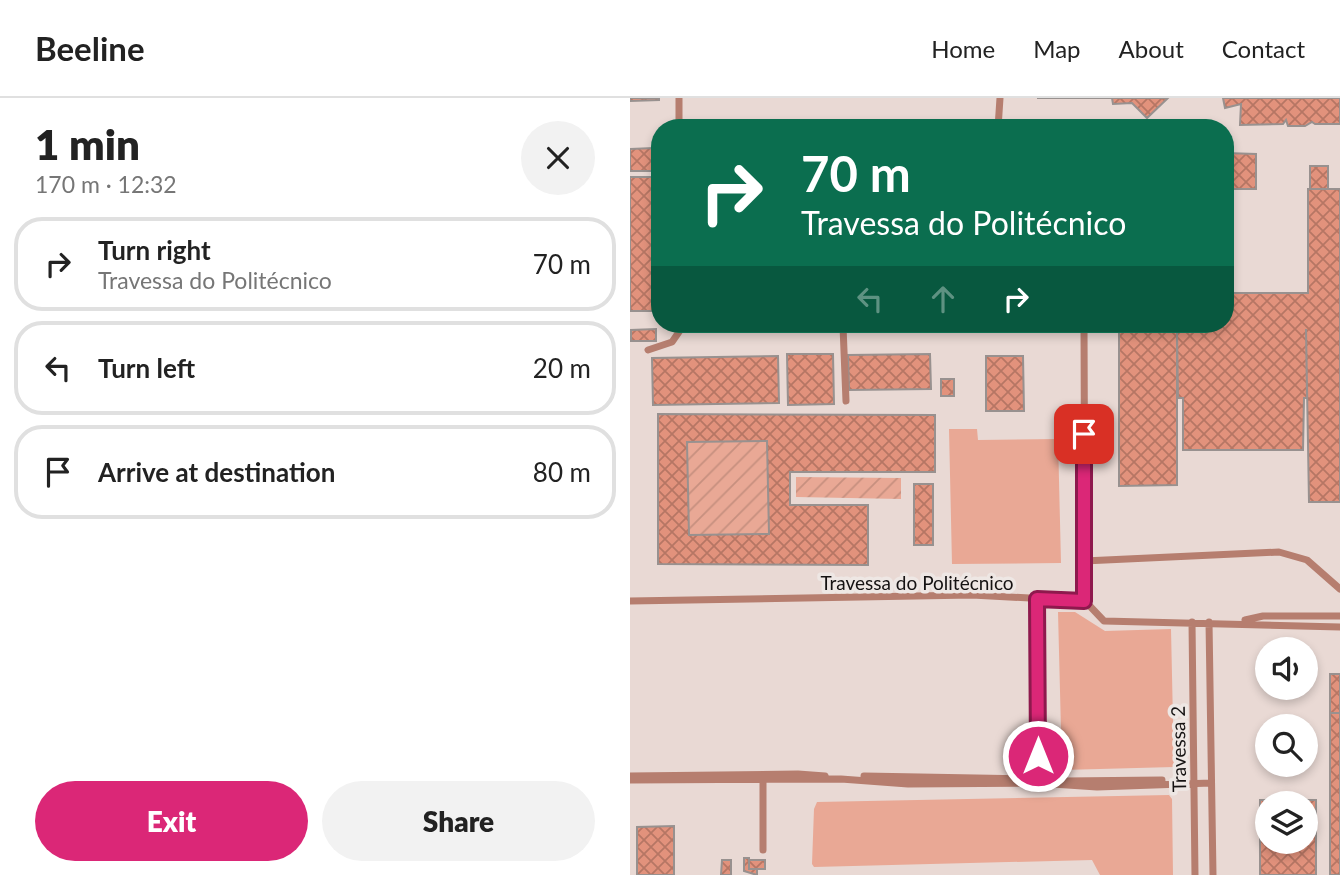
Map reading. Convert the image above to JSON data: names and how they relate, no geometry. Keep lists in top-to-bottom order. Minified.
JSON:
{"streets":{"lane":["Travessa do Politécnico","Travessa 2"]},"page":{"header":"Beeline","nav":["Home","Map","About","Contact"],"heading":["1 min","170 m · 12:32"],"turn":["70 m","Travessa do Politécnico"],"list":[{"name":"Turn right","note":"Travessa do Politécnico","value":"70 m"},{"name":"Turn left","value":"20 m"},{"name":"Arrive at destination","value":"80 m"}],"buttons":["Exit","Share"]}}
